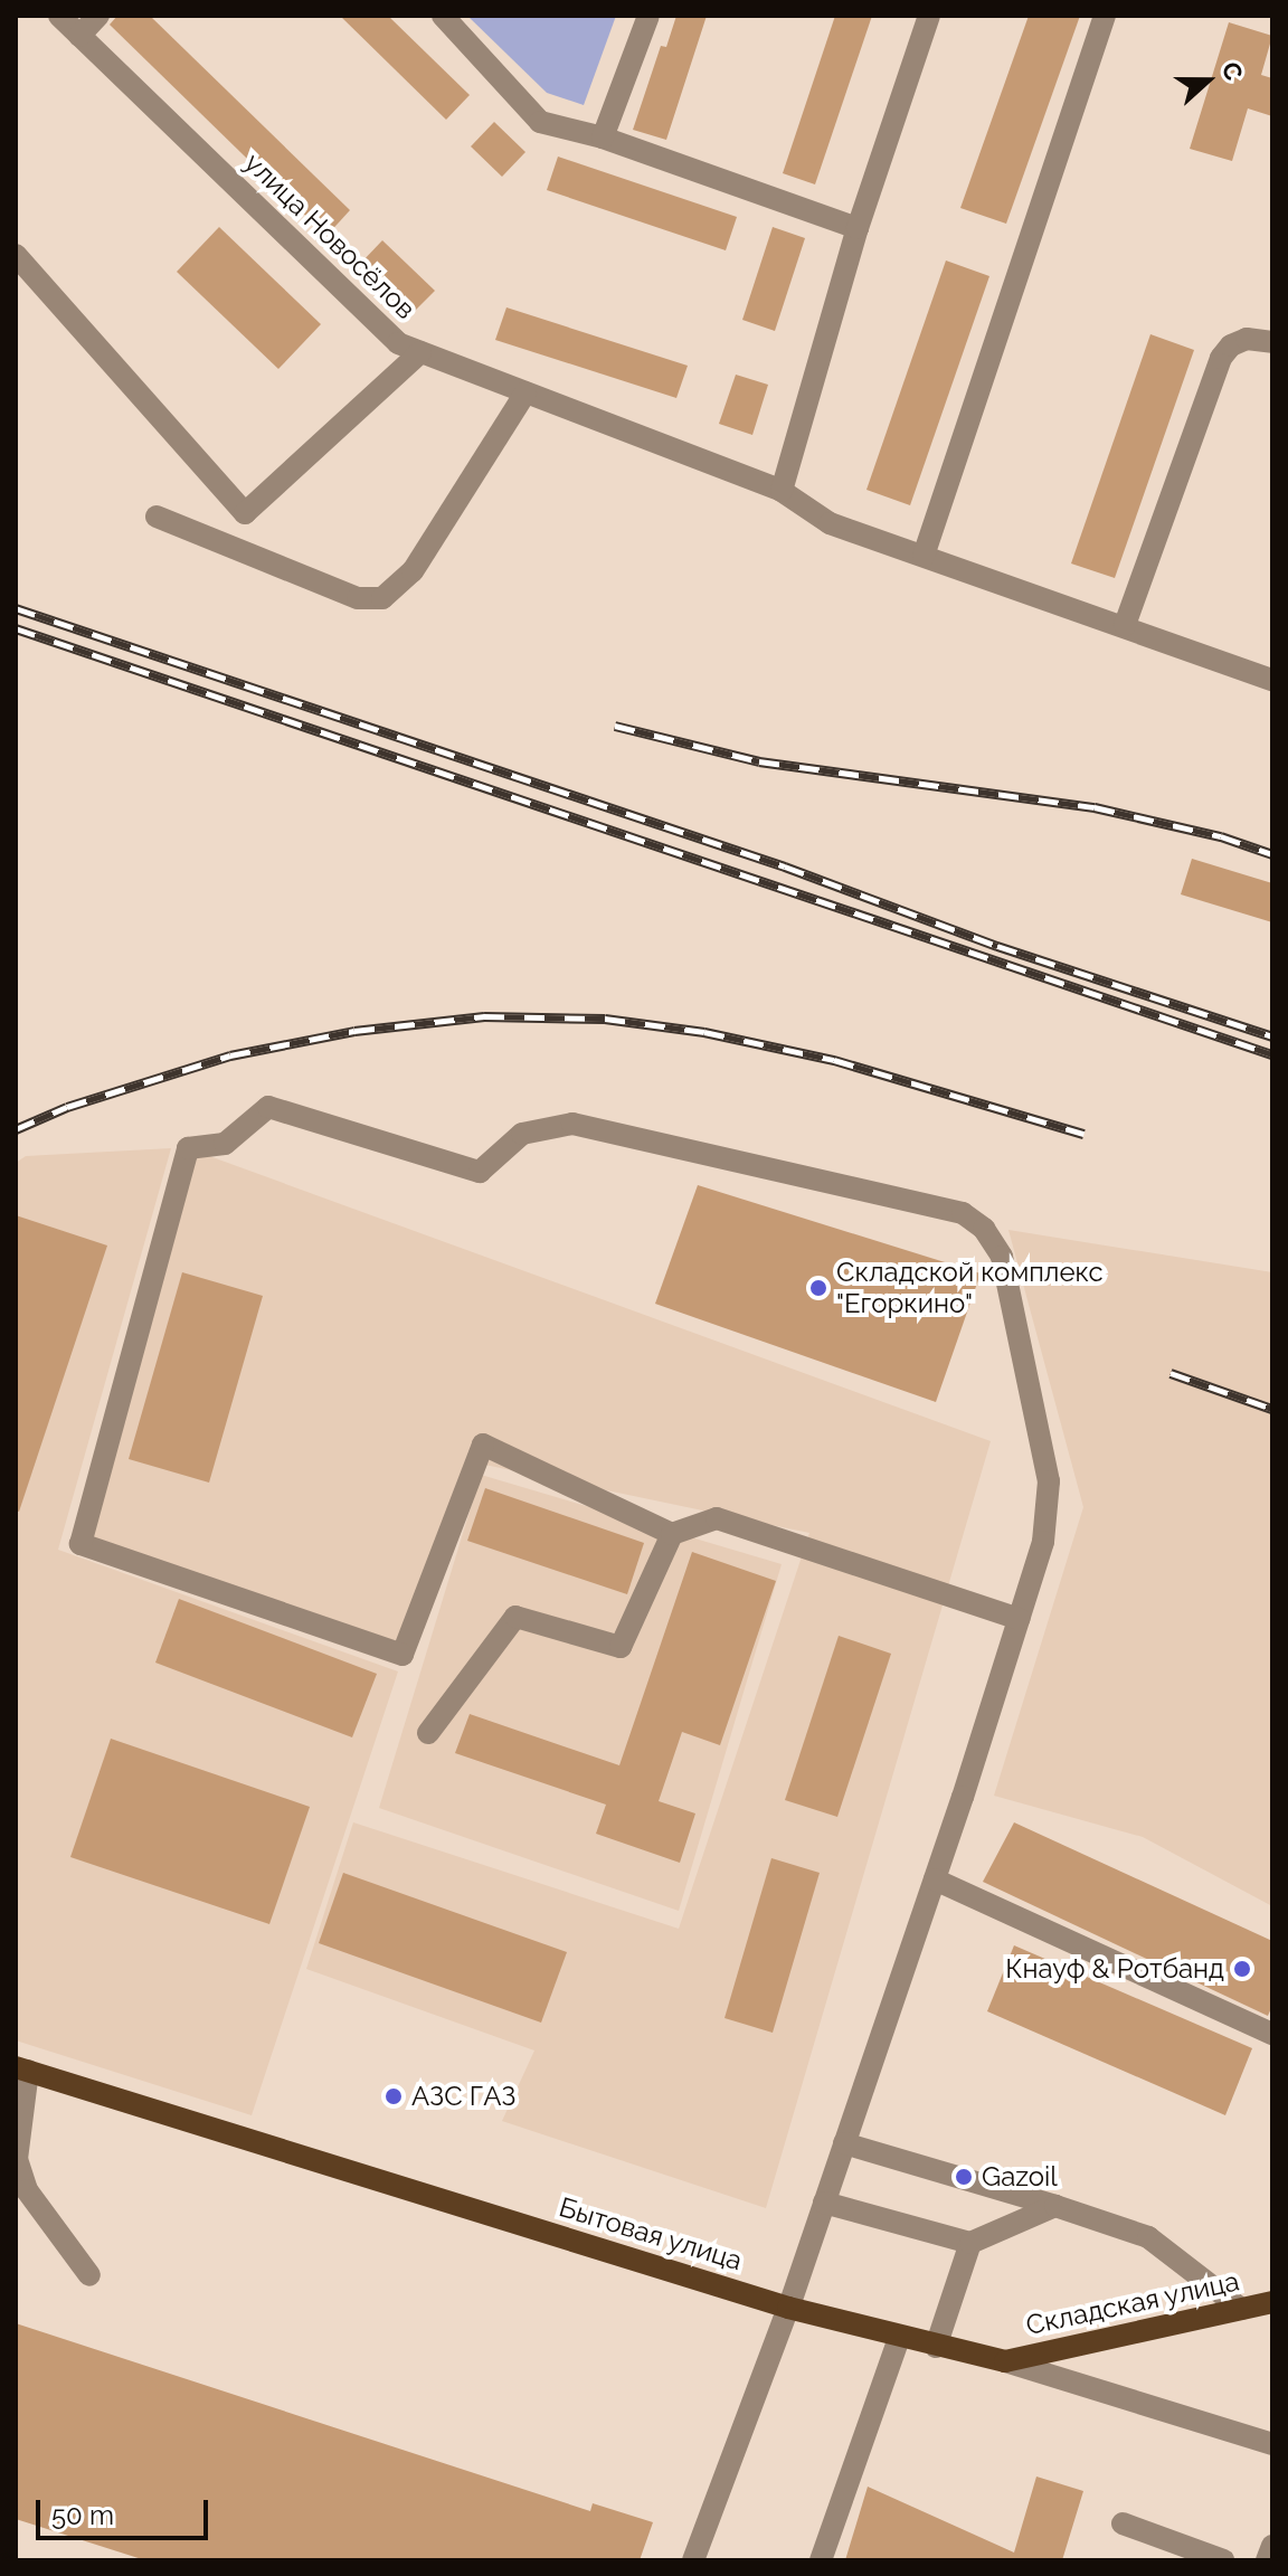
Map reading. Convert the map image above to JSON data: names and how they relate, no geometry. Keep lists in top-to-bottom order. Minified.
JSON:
{"streets":{"main road":["Бытовая улица","Складская улица"],"street":["улица Новосёлов"]},"crossings":[["Бытовая улица","Складская улица"]],"places":["Складской комплекс \"Егоркино\"","Кнауф & Ротбанд","АЗС ГАЗ","Gazoil"],"scale_bar":"50 m","north":"right"}
